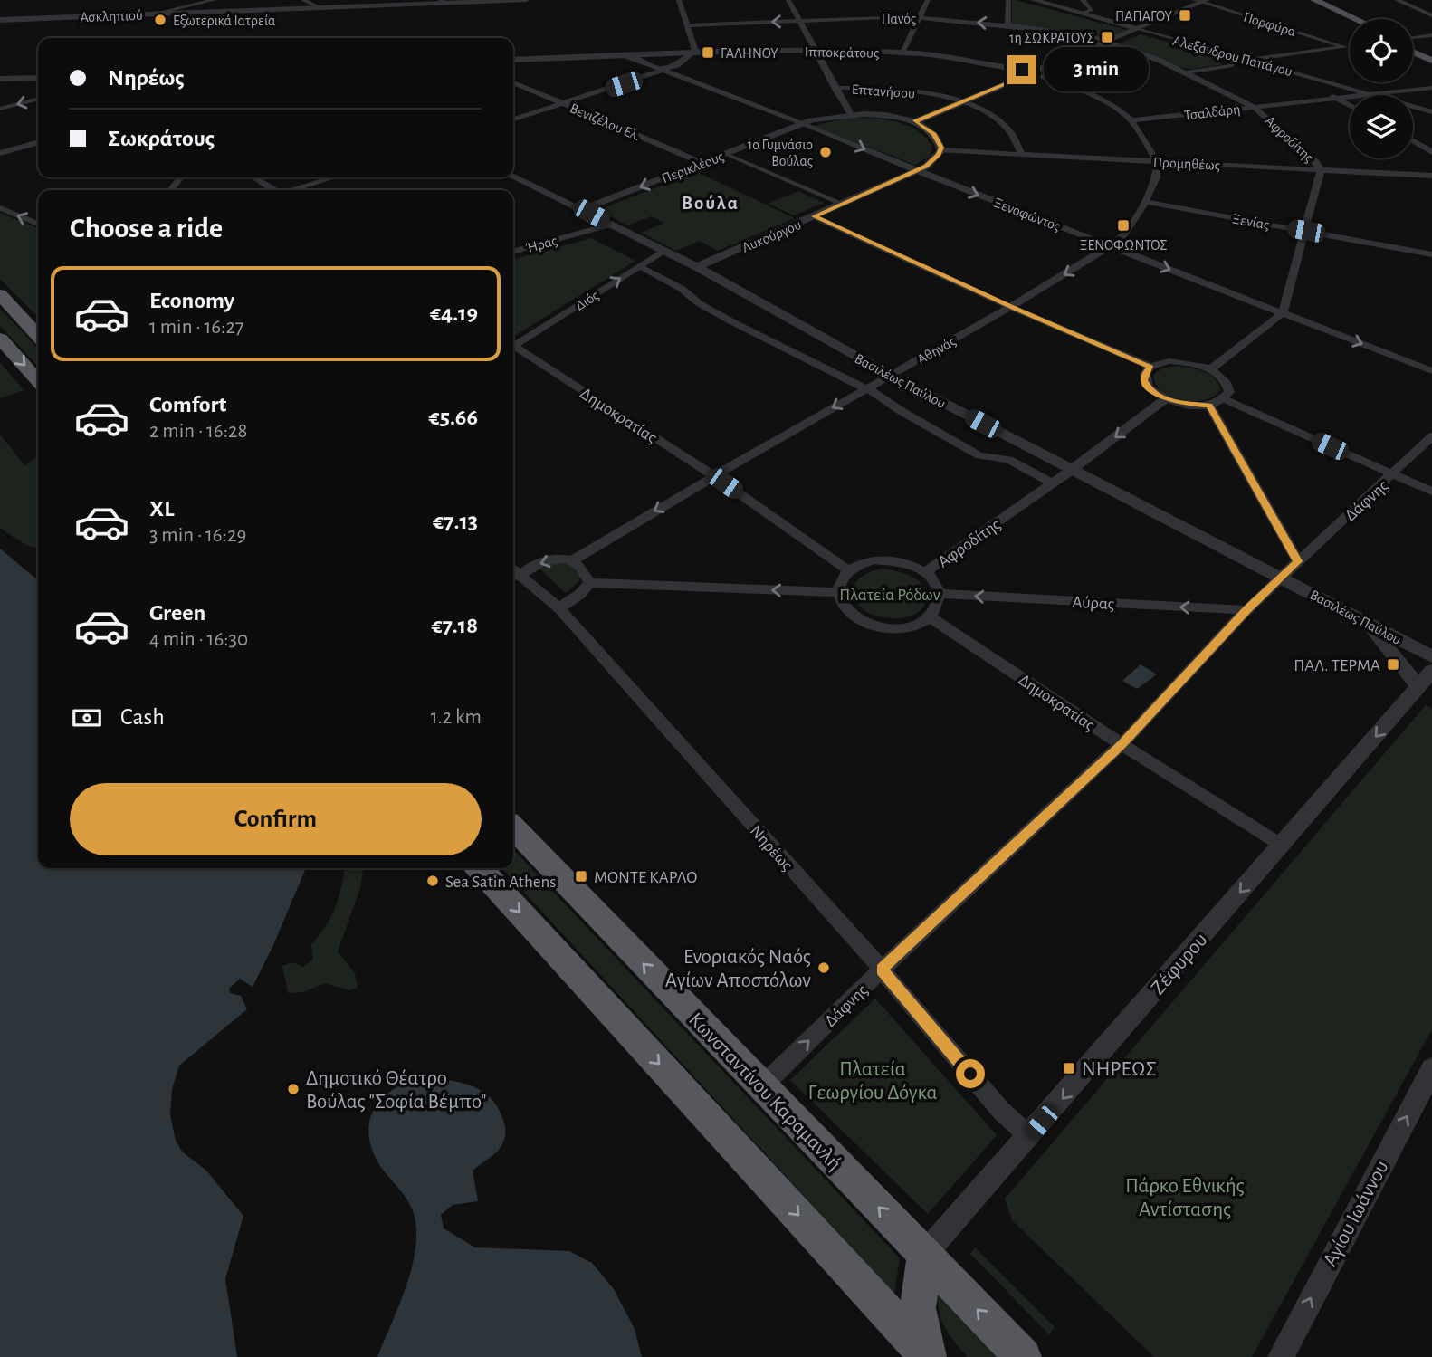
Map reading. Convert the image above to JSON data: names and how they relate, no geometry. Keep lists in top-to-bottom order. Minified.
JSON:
{"streets":{"highway":["Κωνσταντίνου Καραμανλή"],"street":["Ασκληπιού","Πανός","Πορφύρα","Ιπποκράτους","Αλεξάνδρου Παπάγου","Επτανήσου","Τσαλδάρη","Βενιζέλου Ελ.","Αφροδίτης","Προμηθέως","Περικλέους","Ξενοφώντος","Ξενίας","Λυκούργου","Ήρας","Διός","Αθηνάς","Βασιλέως Παύλου","Δημοκρατίας","Δάφνης","Αύρας","Νηρέως","Ζέφυρου","Αγίου Ιωάννου"]},"crossings":[["Πανός","Αφροδίτης"],["Πορφύρα","Αλεξάνδρου Παπάγου"],["Ιπποκράτους","Ξενοφώντος"],["Αλεξάνδρου Παπάγου","Τσαλδάρη"],["Επτανήσου","Προμηθέως"],["Τσαλδάρη","Αφροδίτης"],["Βενιζέλου Ελ.","Περικλέους"],["Αφροδίτης","Προμηθέως"],["Αφροδίτης","Ξενοφώντος"],["Αφροδίτης","Ξενίας"],["Αφροδίτης","Βασιλέως Παύλου"],["Αφροδίτης","Δημοκρατίας"],["Αφροδίτης","Αύρας"],["Προμηθέως","Λυκούργου"],["Προμηθέως","Αθηνάς"],["Περικλέους","Ξενοφώντος"],["Περικλέους","Βασιλέως Παύλου"],["Ξενοφώντος","Λυκούργου"],["Ξενοφώντος","Αθηνάς"],["Ξενίας","Αθηνάς"],["Λυκούργου","Βασιλέως Παύλου"],["Ήρας","Βασιλέως Παύλου"],["Διός","Βασιλέως Παύλου"],["Αθηνάς","Βασιλέως Παύλου"],["Αθηνάς","Δημοκρατίας"],["Βασιλέως Παύλου","Δάφνης"],["Δημοκρατίας","Δάφνης"],["Δημοκρατίας","Αύρας"],["Δημοκρατίας","Ζέφυρου"],["Δάφνης","Αύρας"],["Δάφνης","Νηρέως"],["Δάφνης","Κωνσταντίνου Καραμανλή"],["Νηρέως","Ζέφυρου"],["Ζέφυρου","Κωνσταντίνου Καραμανλή"]],"one_way":["Πανός","Διός","Αθηνάς","Αύρας","Ζέφυρου","Αγίου Ιωάννου"],"districts":["Βούλα"],"parks":["Πλατεία Ρόδων","Πλατεία Γεωργίου Δόγκα","Πάρκο Εθνικής Αντίστασης"],"places":{"transit":["ΠΑΠΑΓΟΥ","1η ΣΩΚΡΑΤΟΥΣ","ΓΑΛΗΝΟΥ","ΞΕΝΟΦΩΝΤΟΣ","ΠΑΛ. ΤΕΡΜΑ","ΜΟΝΤΕ ΚΑΡΛΟ","ΝΗΡΕΩΣ"],"other":["Εξωτερικά Ιατρεία","1ο Γυμνάσιο Βούλας","Sea Satin Athens","Ενοριακός Ναός Αγίων Αποστόλων","Δημοτικό Θέατρο Βούλας \"Σοφία Βέμπο\""]},"page":{"banner":["Νηρέως","Σωκράτους"],"bubble":"3 min","heading":"Choose a ride","list":[{"name":"Economy","note":"1 min · 16:27","value":"€4.19"},{"name":"Comfort","note":"2 min · 16:28","value":"€5.66"},{"name":"XL","note":"3 min · 16:29","value":"€7.13"},{"name":"Green","note":"4 min · 16:30","value":"€7.18"}],"pay":["Cash","1.2 km"],"buttons":"Confirm"}}
